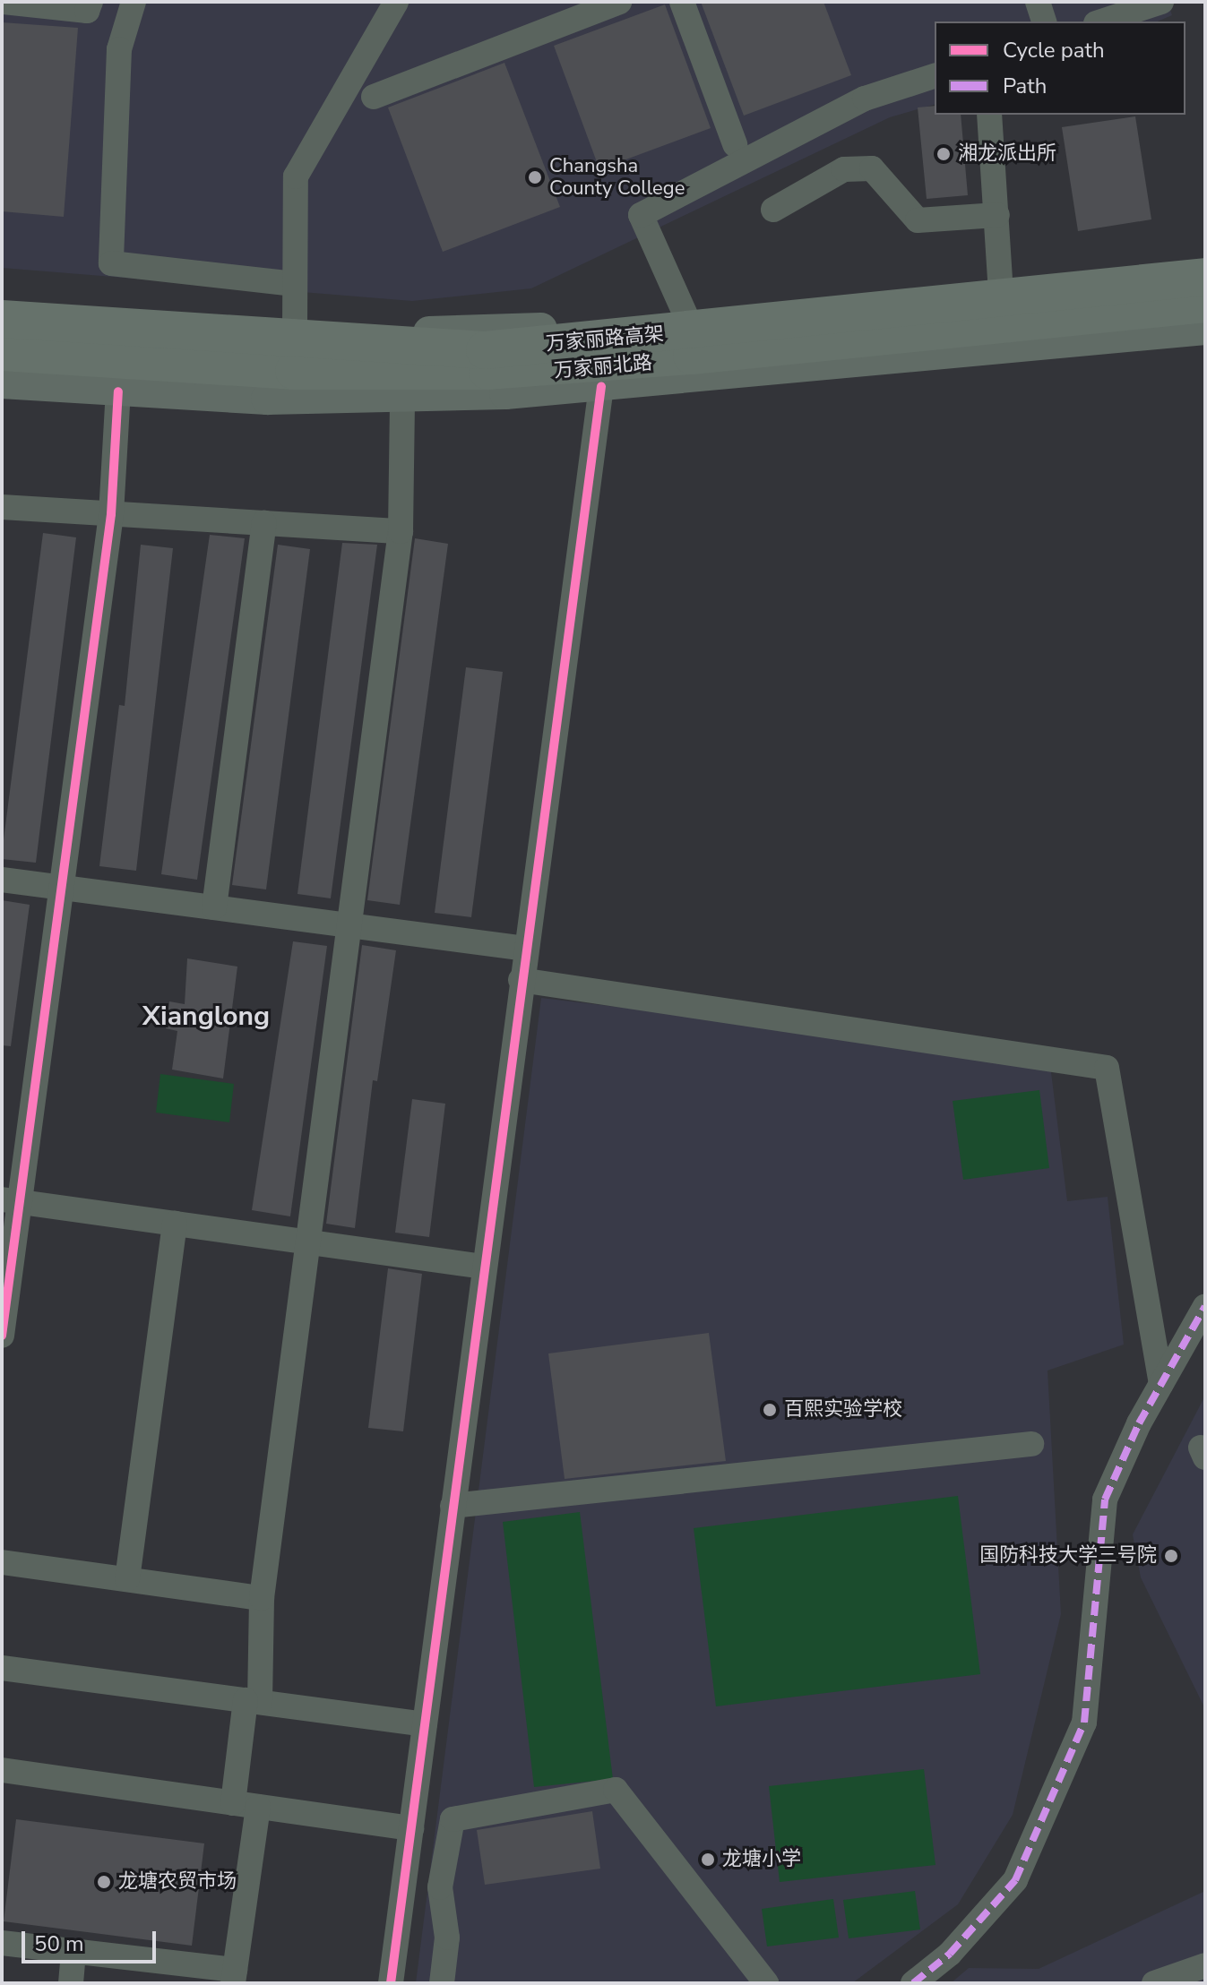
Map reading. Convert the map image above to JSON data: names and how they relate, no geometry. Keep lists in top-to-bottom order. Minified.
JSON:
{"streets":{"highway":["万家丽路高架"],"main road":["万家丽北路"]},"districts":["Xianglong"],"places":["湘龙派出所","Changsha County College","百熙实验学校","国防科技大学三号院","龙塘小学","龙塘农贸市场"],"legend":["Cycle path","Path"],"scale_bar":"50 m"}
